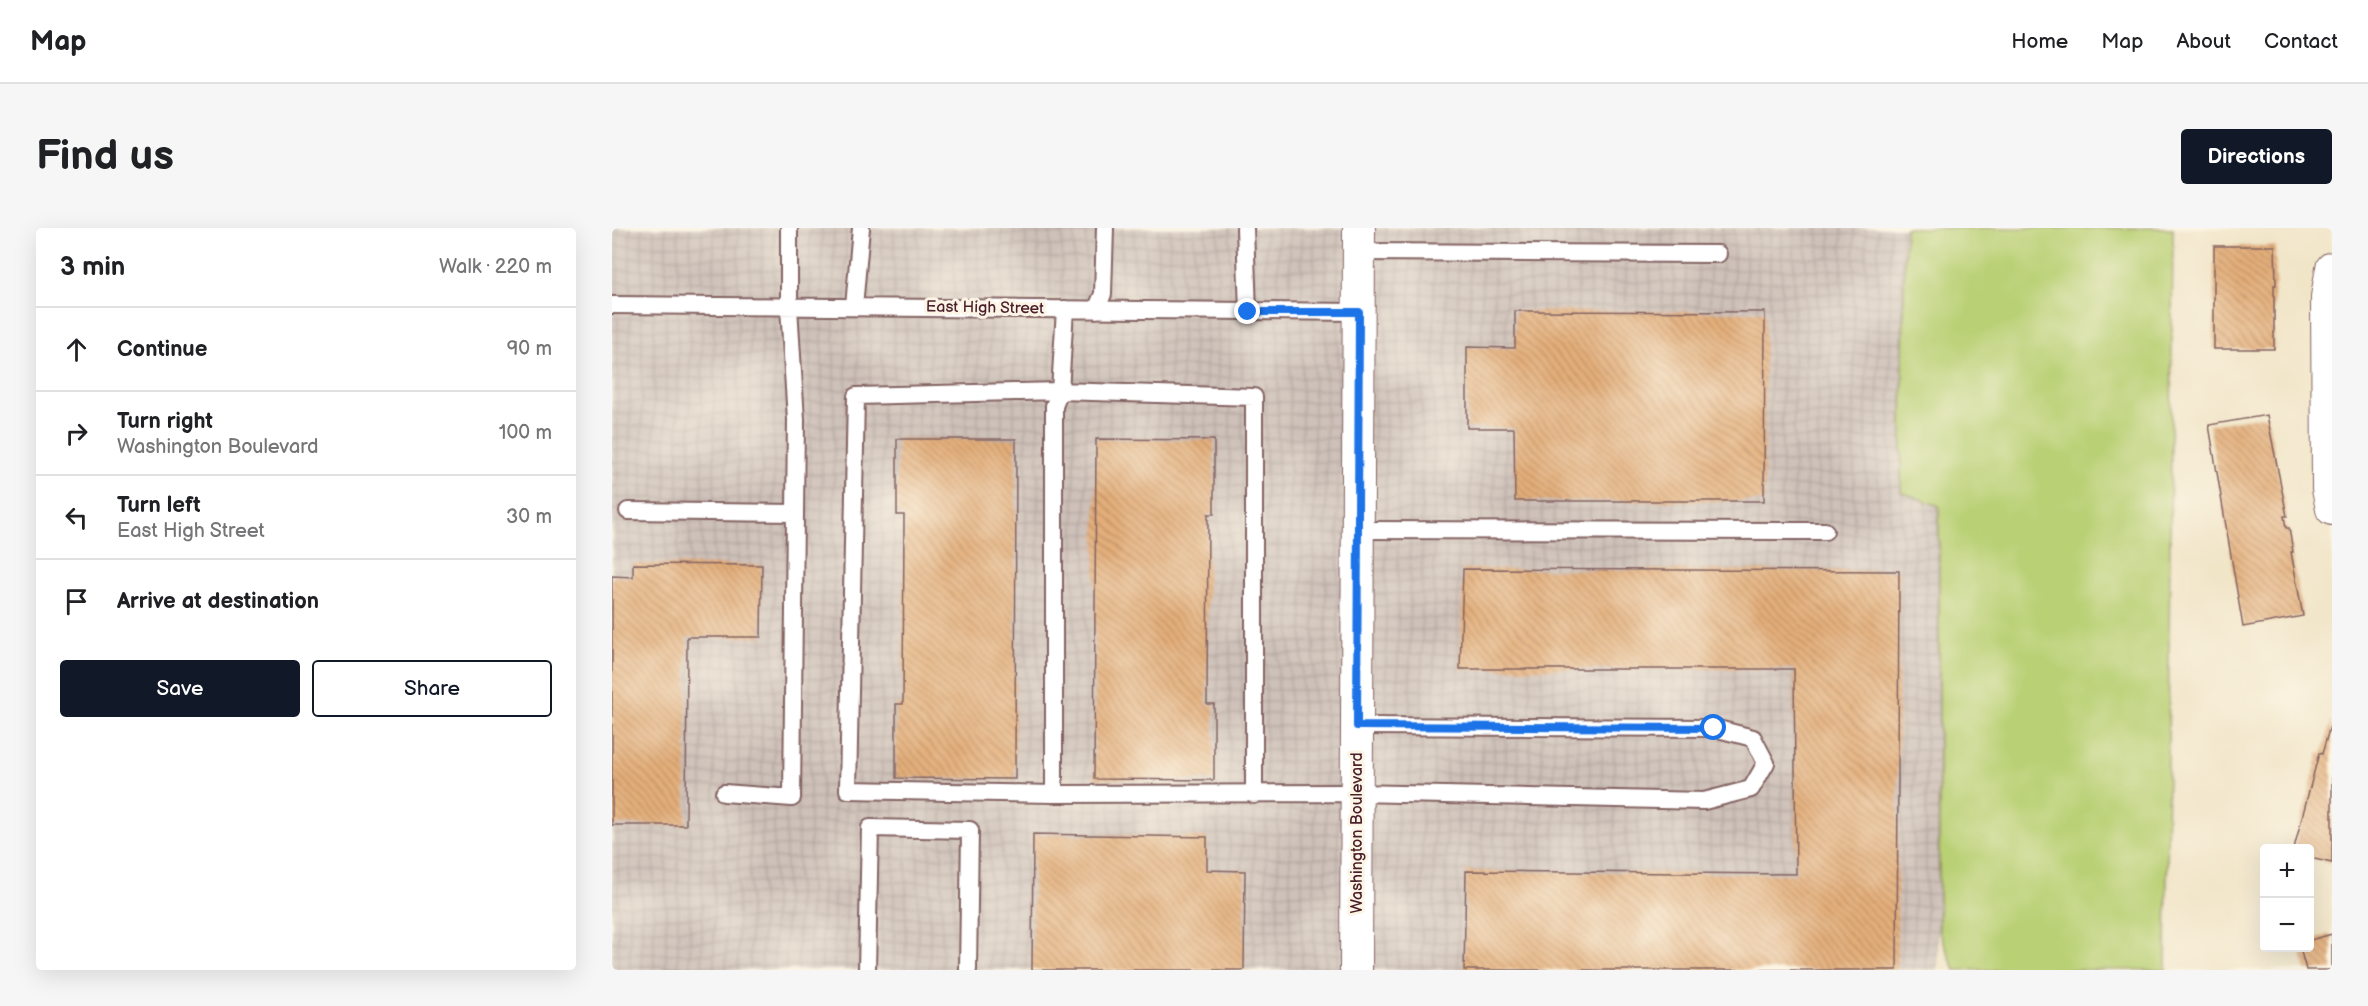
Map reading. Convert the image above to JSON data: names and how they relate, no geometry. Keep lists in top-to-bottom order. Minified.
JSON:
{"streets":{"street":["Washington Boulevard"],"lane":["East High Street"]},"crossings":[["East High Street","Washington Boulevard"]],"page":{"header":"Map","nav":["Home","Map","About","Contact"],"buttons":["Directions",["Save","Share"]],"title":"Find us","heading":["3 min","Walk · 220 m"],"list":[["Continue","90 m"],["Turn right","Washington Boulevard","100 m"],["Turn left","East High Street","30 m"],"Arrive at destination"],"map_buttons":["+","−"]}}
